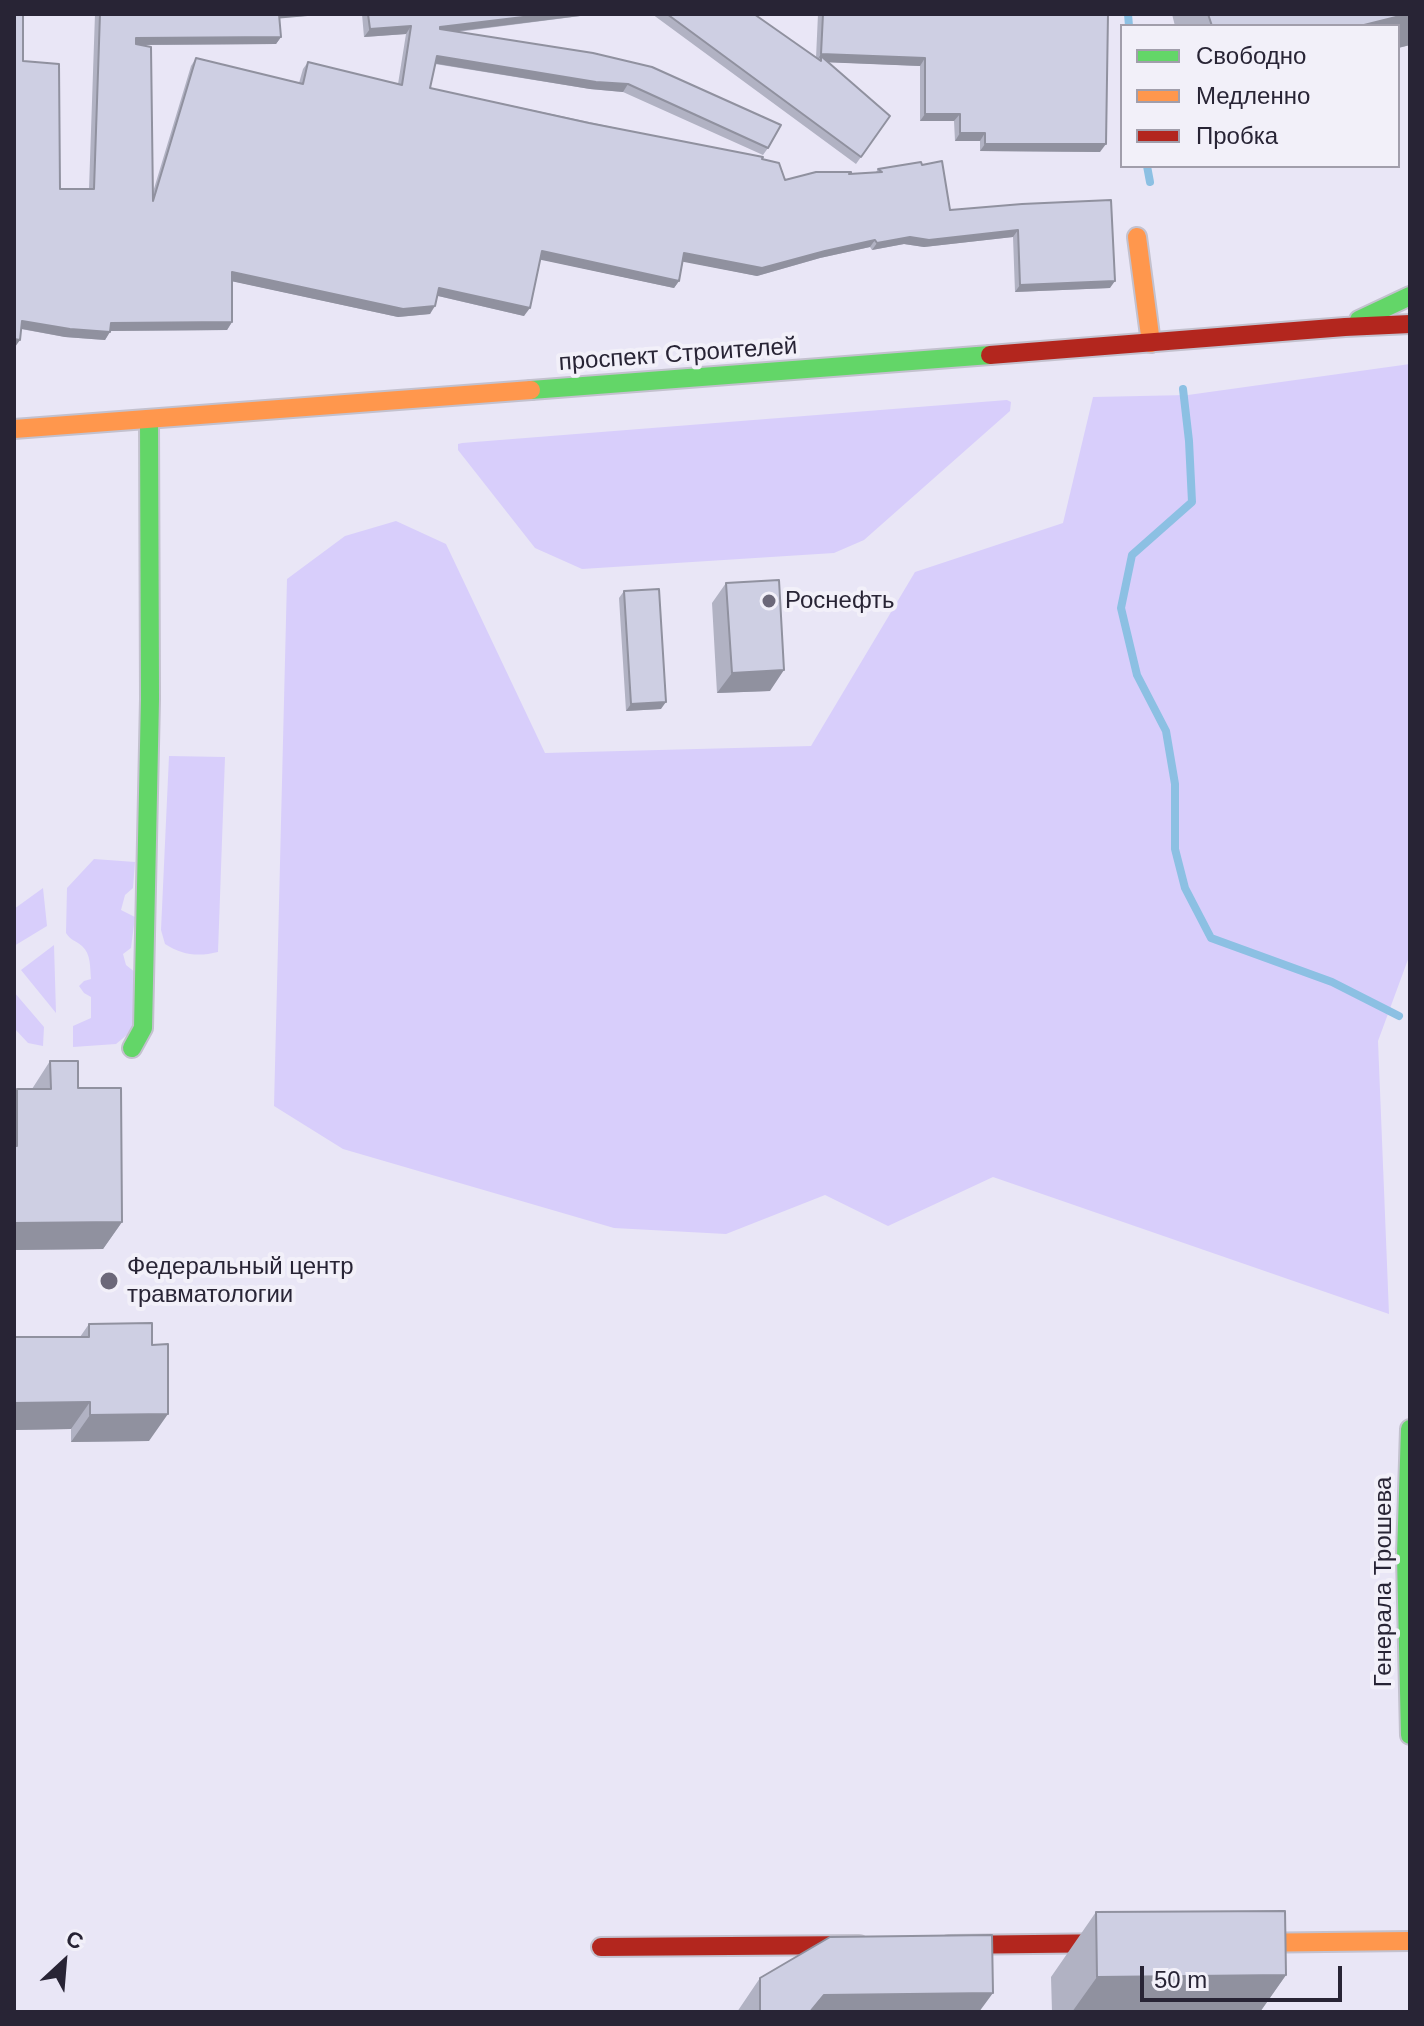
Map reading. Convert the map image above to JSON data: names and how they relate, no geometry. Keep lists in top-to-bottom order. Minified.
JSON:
{"streets":{"street":["проспект Строителей","Генерала Трошева"]},"places":["Роснефть","Федеральный центр травматологии"],"legend":["Свободно","Медленно","Пробка"],"scale_bar":"50 m","north":"top right"}
